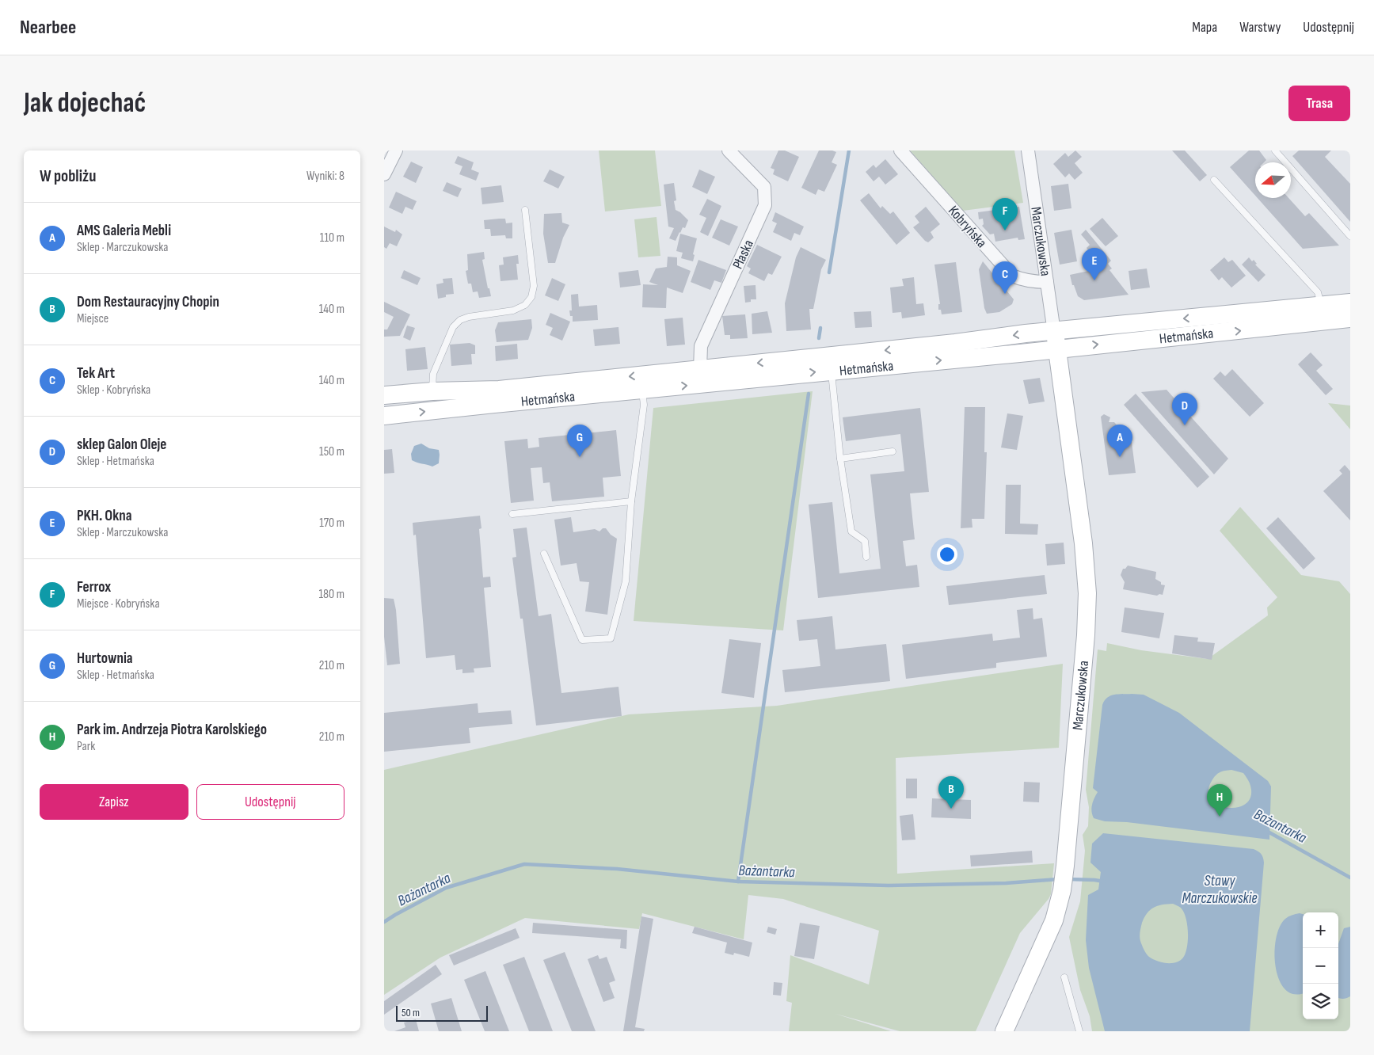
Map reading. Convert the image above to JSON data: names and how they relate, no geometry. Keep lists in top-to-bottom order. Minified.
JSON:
{"streets":{"main road":["Marczukowska","Hetmańska"],"street":["Kobryńska","Płaska"]},"crossings":[["Kobryńska","Marczukowska"],["Marczukowska","Hetmańska"],["Płaska","Hetmańska"]],"water":["Bażantarka","Stawy Marczukowskie"],"scale_bar":"50 m","north":"left","page":{"header":"Nearbee","nav":["Mapa","Warstwy","Udostępnij"],"buttons":["Trasa",["Zapisz","Udostępnij"]],"title":"Jak dojechać","heading":["W pobliżu","Wyniki: 8"],"pins":["F","E","C","D","A","G","B","H"],"list":[{"mark":"A","name":"AMS Galeria Mebli","note":"Sklep · Marczukowska","value":"110 m"},{"mark":"B","name":"Dom Restauracyjny Chopin","note":"Miejsce","value":"140 m"},{"mark":"C","name":"Tek Art","note":"Sklep · Kobryńska","value":"140 m"},{"mark":"D","name":"sklep Galon Oleje","note":"Sklep · Hetmańska","value":"150 m"},{"mark":"E","name":"PKH. Okna","note":"Sklep · Marczukowska","value":"170 m"},{"mark":"F","name":"Ferrox","note":"Miejsce · Kobryńska","value":"180 m"},{"mark":"G","name":"Hurtownia","note":"Sklep · Hetmańska","value":"210 m"},{"mark":"H","name":"Park im. Andrzeja Piotra Karolskiego","note":"Park","value":"210 m"}],"map_buttons":["+","−"],"scale":"50 m"}}
